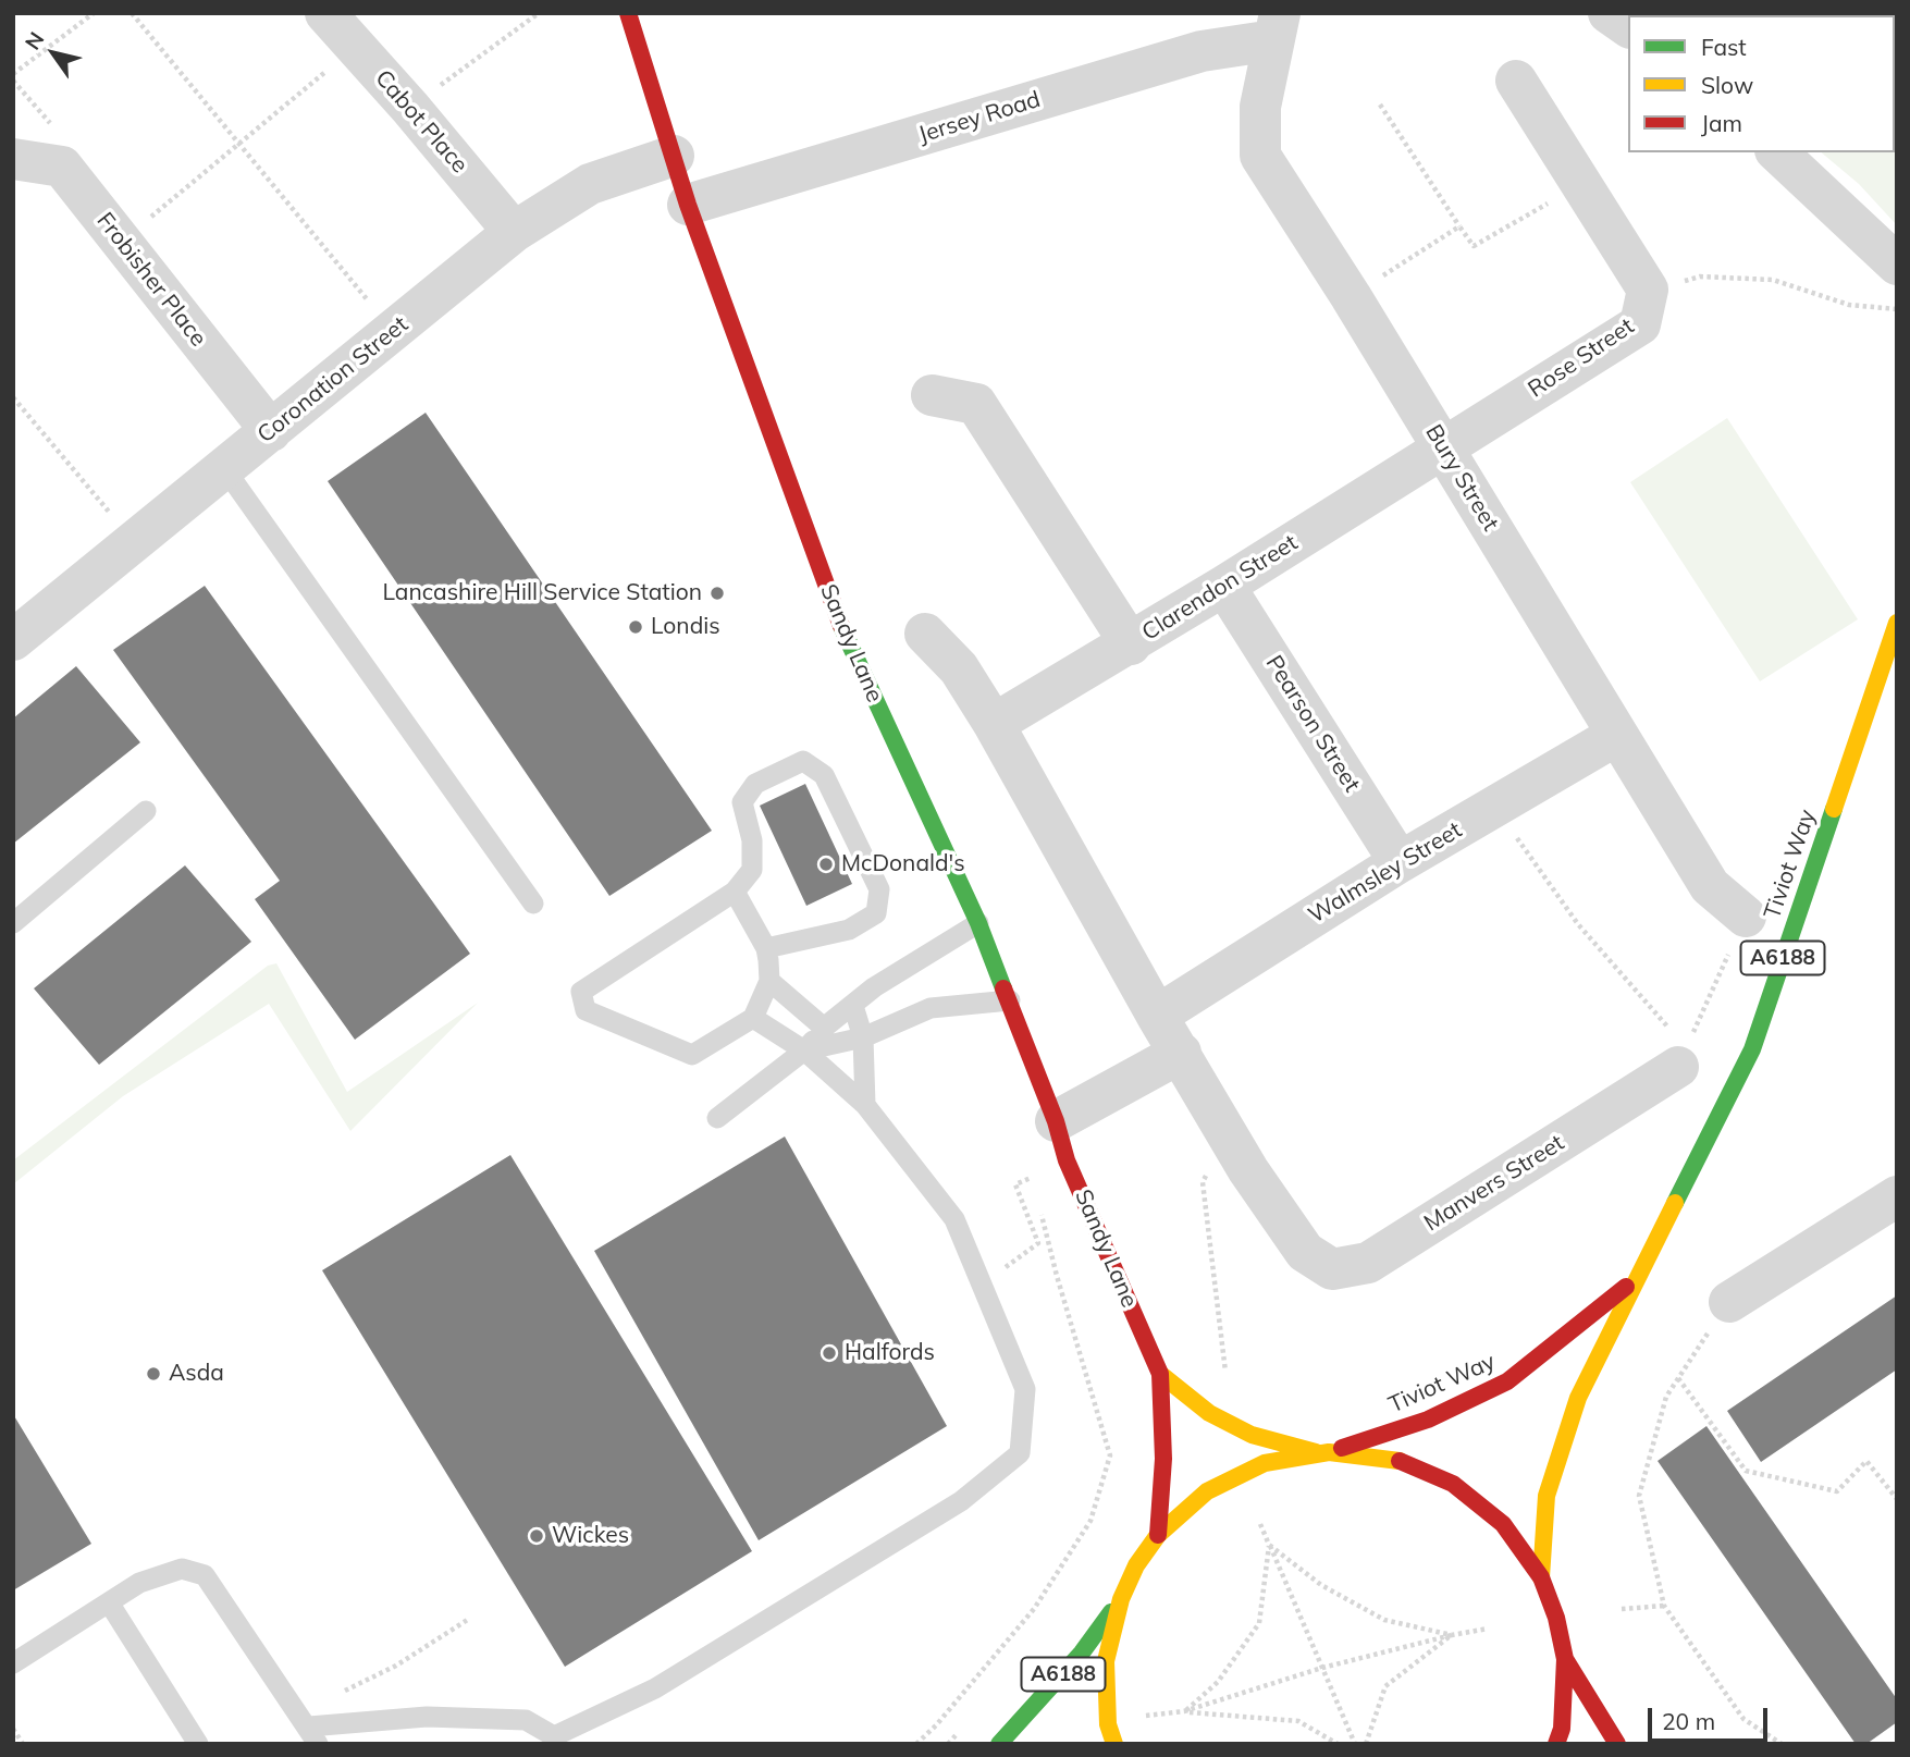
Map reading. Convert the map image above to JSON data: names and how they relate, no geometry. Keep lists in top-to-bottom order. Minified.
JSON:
{"streets":{"main road":["Sandy Lane","Tiviot Way","A6188"],"street":["Jersey Road","Cabot Place","Frobisher Place","Rose Street","Coronation Street","Bury Street","Clarendon Street","Pearson Street","Walmsley Street","Manvers Street"]},"crossings":[["Jersey Road","Bury Street"],["Jersey Road","Sandy Lane"],["Cabot Place","Coronation Street"],["Frobisher Place","Coronation Street"],["Rose Street","Bury Street"],["Rose Street","Clarendon Street"],["Coronation Street","Sandy Lane"],["Bury Street","Clarendon Street"],["Bury Street","Walmsley Street"],["Clarendon Street","Pearson Street"],["Sandy Lane","Tiviot Way"],["Pearson Street","Walmsley Street"]],"places":["Lancashire Hill Service Station","Londis","McDonald's","Halfords","Asda","Wickes"],"legend":["Fast","Slow","Jam"],"scale_bar":"20 m","north":"top left"}
